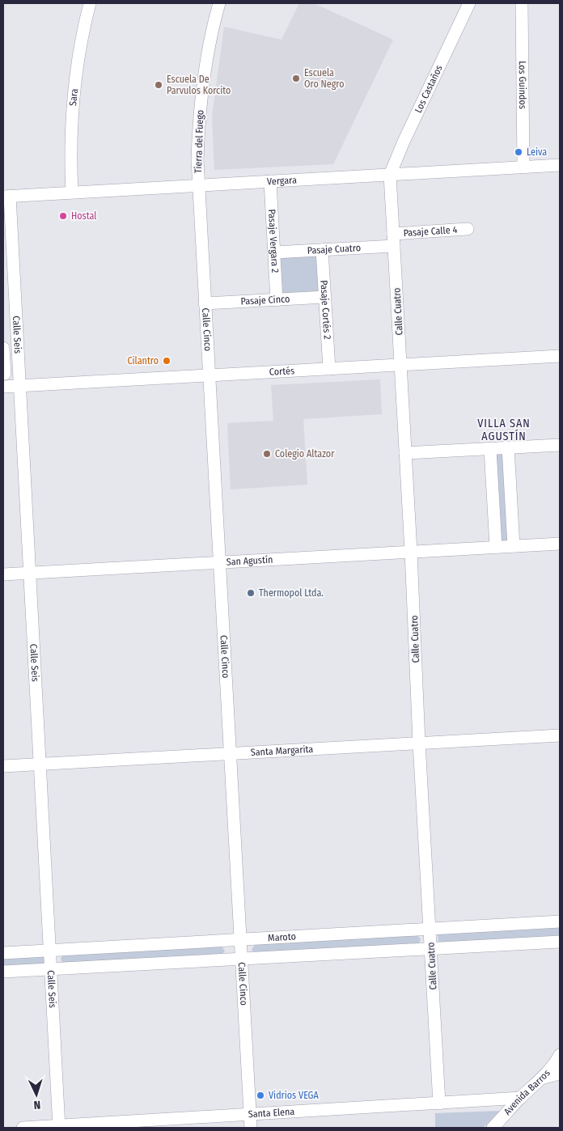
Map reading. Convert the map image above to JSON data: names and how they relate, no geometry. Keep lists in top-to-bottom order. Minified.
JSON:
{"streets":{"street":["Los Guindos","Los Castaños","Sara","Tierra del Fuego","Vergara","Pasaje Calle 4","Pasaje Vergara 2","Pasaje Cuatro","Pasaje Cinco","Pasaje Cortés 2","Calle Cuatro","Calle Cinco","Calle Seis","Cortés","San Agustín","Santa Margarita","Maroto","Avenida Barros","Santa Elena"]},"crossings":[["Los Guindos","Vergara"],["Los Castaños","Vergara"],["Los Castaños","Calle Cuatro"],["Sara","Vergara"],["Tierra del Fuego","Vergara"],["Tierra del Fuego","Calle Cinco"],["Vergara","Pasaje Vergara 2"],["Vergara","Calle Cuatro"],["Vergara","Calle Cinco"],["Vergara","Calle Seis"],["Pasaje Calle 4","Pasaje Cuatro"],["Pasaje Calle 4","Calle Cuatro"],["Pasaje Vergara 2","Pasaje Cuatro"],["Pasaje Vergara 2","Pasaje Cinco"],["Pasaje Cuatro","Pasaje Cortés 2"],["Pasaje Cuatro","Calle Cuatro"],["Pasaje Cinco","Pasaje Cortés 2"],["Pasaje Cinco","Calle Cinco"],["Pasaje Cortés 2","Cortés"],["Calle Cuatro","Cortés"],["Calle Cuatro","San Agustín"],["Calle Cuatro","Santa Margarita"],["Calle Cuatro","Maroto"],["Calle Cuatro","Santa Elena"],["Calle Cinco","Cortés"],["Calle Cinco","San Agustín"],["Calle Cinco","Santa Margarita"],["Calle Cinco","Maroto"],["Calle Cinco","Santa Elena"],["Calle Seis","Cortés"],["Calle Seis","San Agustín"],["Calle Seis","Santa Margarita"],["Calle Seis","Maroto"],["Calle Seis","Santa Elena"],["Avenida Barros","Santa Elena"]],"districts":["VILLA SAN AGUSTÍN"],"places":["Escuela Oro Negro","Escuela De Parvulos Korcito","Leiva","Hostal","Cilantro","Colegio Altazor","Thermopol Ltda.","Vidrios VEGA"],"north":"bottom"}
